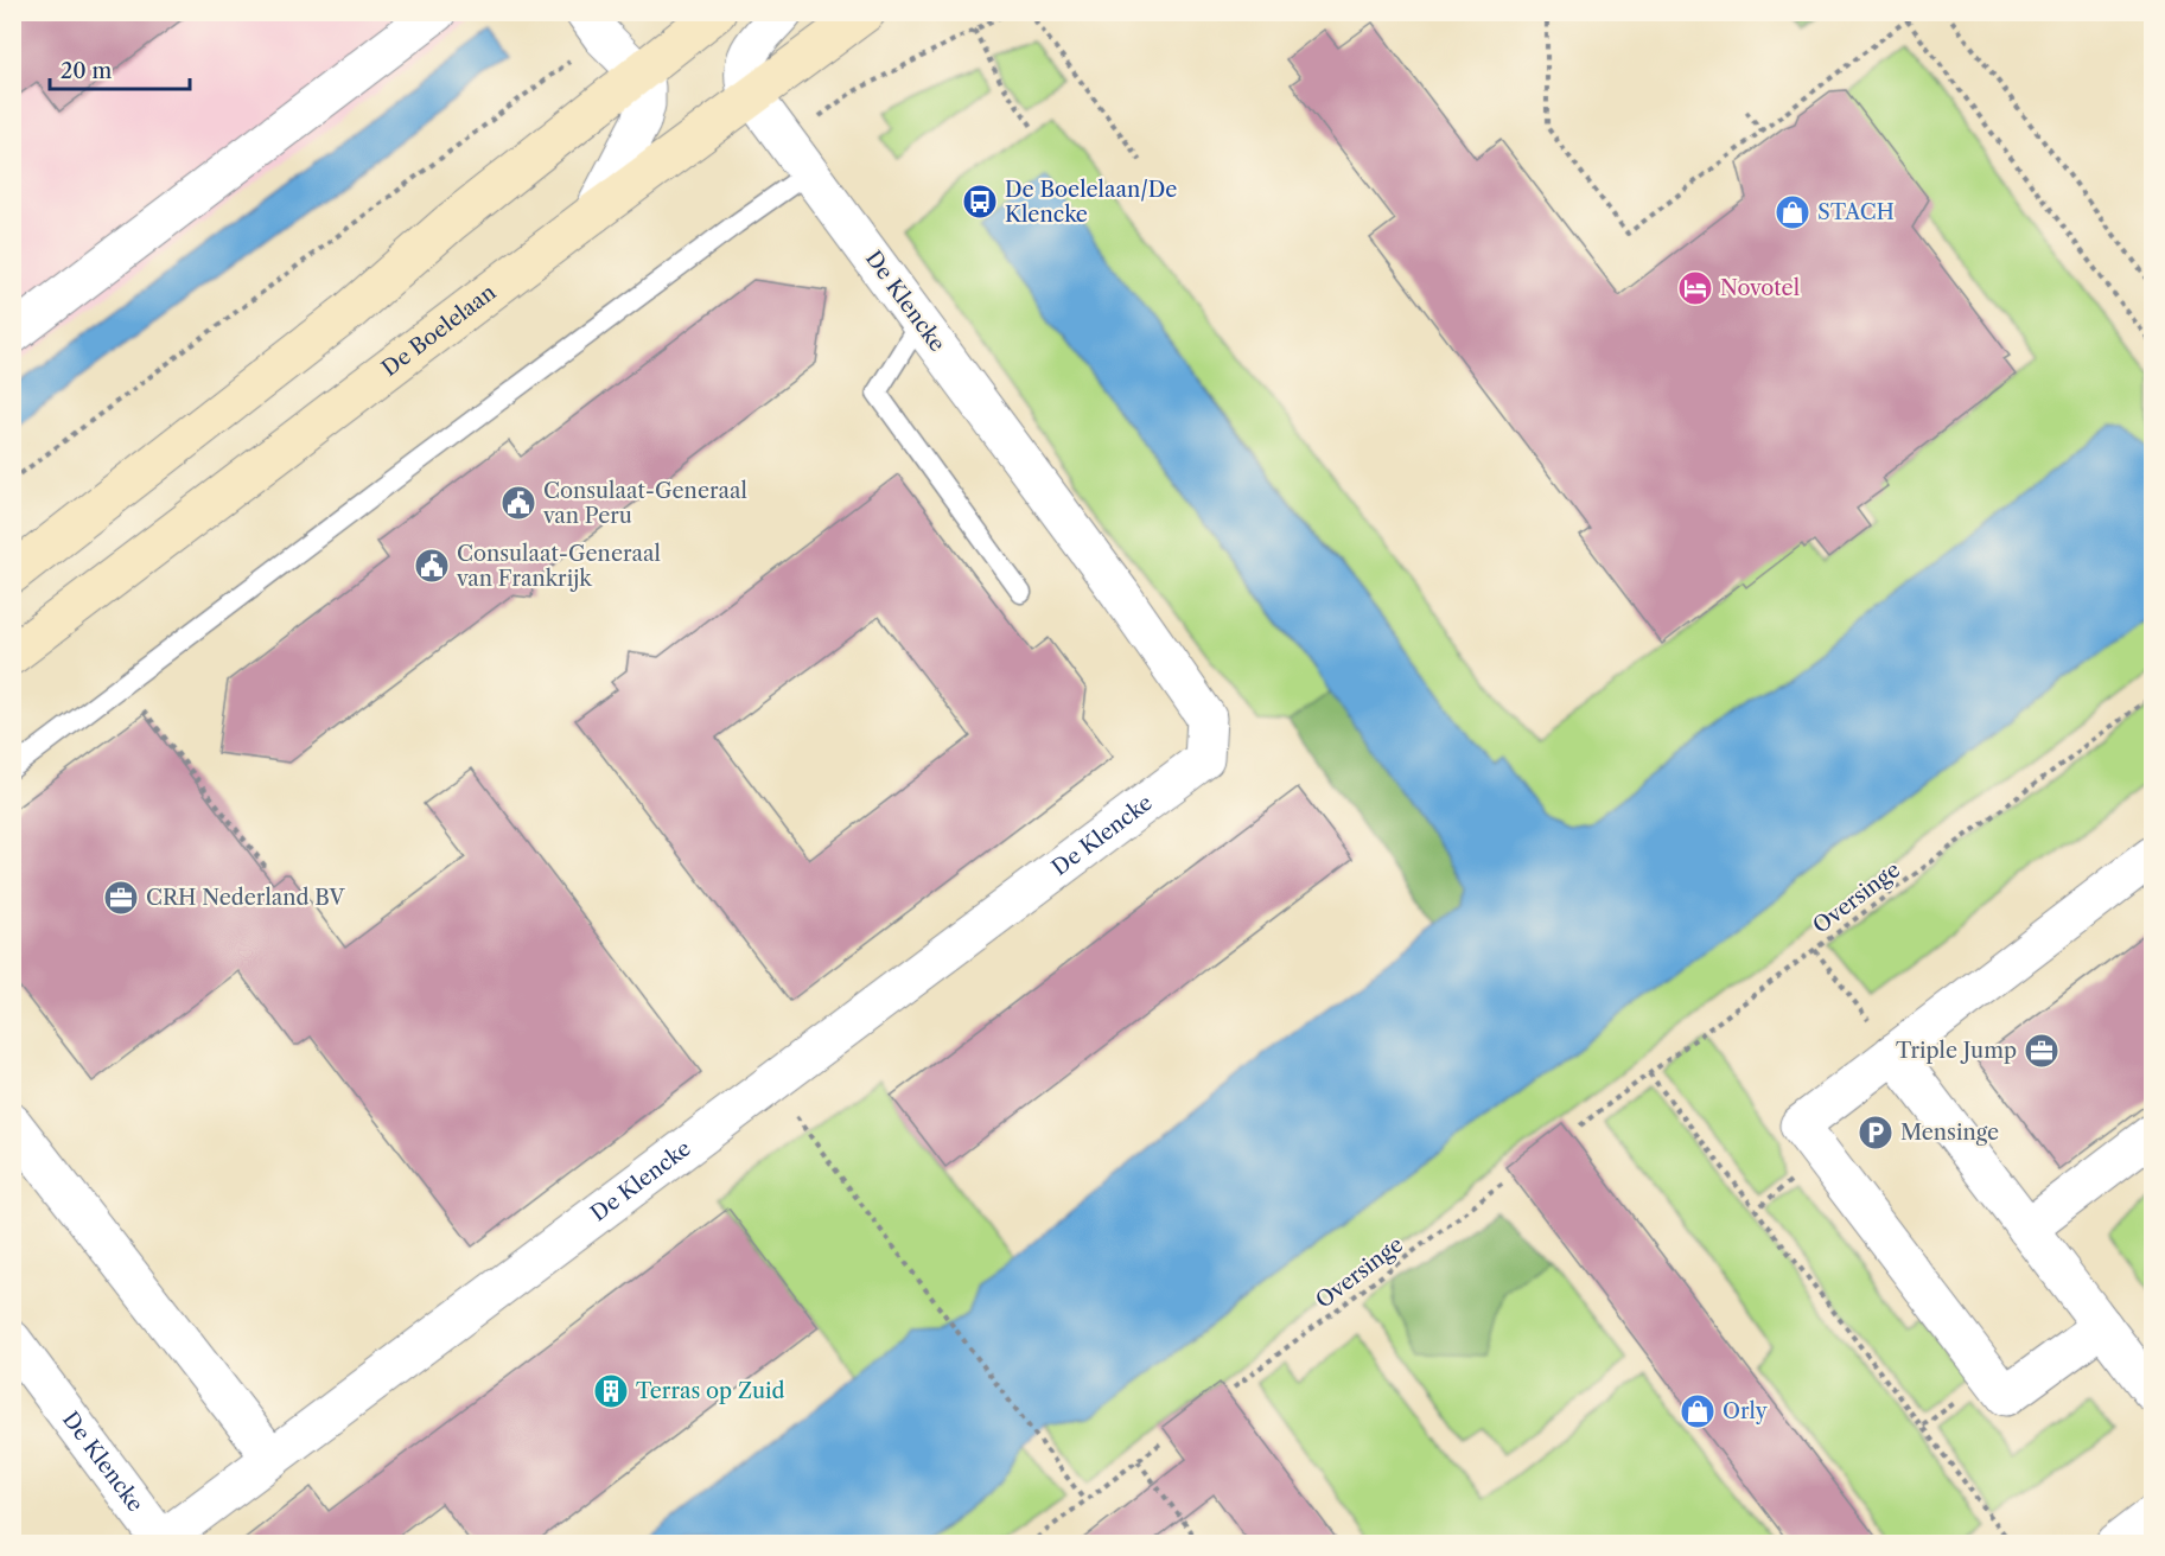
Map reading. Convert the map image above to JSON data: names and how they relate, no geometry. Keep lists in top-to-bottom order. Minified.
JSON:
{"streets":{"main road":["De Boelelaan"],"street":["De Klencke"],"path":["Oversinge"]},"crossings":[["De Klencke","De Boelelaan"]],"places":{"bus stop":["De Boelelaan/De Klencke"],"shop":["STACH","Orly"],"hotel":["Novotel"],"public building":["Consulaat-Generaal van Peru","Consulaat-Generaal van Frankrijk"],"office":["CRH Nederland BV","Triple Jump"],"parking":["Mensinge"],"building":["Terras op Zuid"]},"scale_bar":"20 m"}
